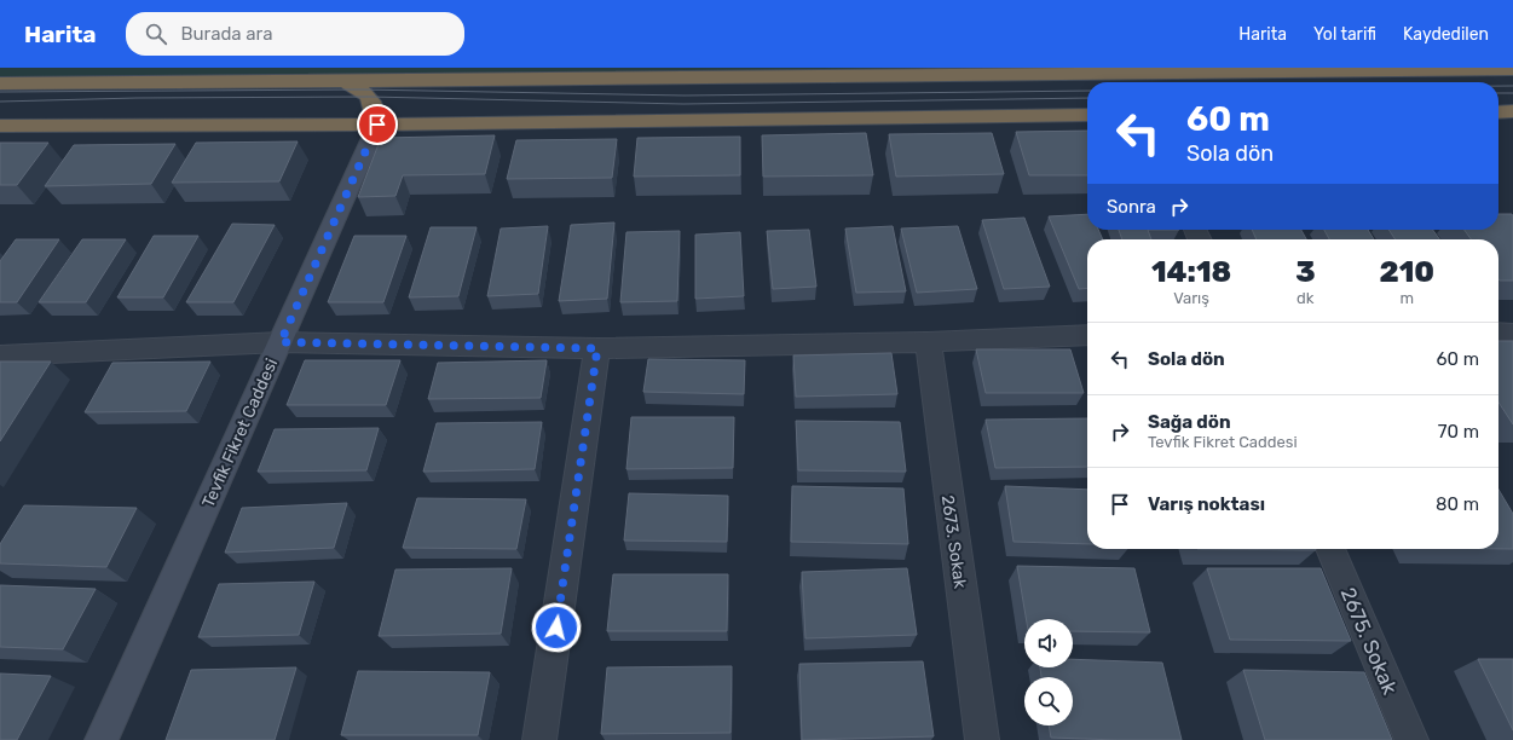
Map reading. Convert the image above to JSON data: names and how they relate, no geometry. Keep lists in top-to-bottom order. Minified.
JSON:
{"streets":{"street":["Tevfik Fikret Caddesi","2673. Sokak","2675. Sokak"]},"page":{"header":"Harita","search":"Burada ara","nav":["Harita","Yol tarifi","Kaydedilen"],"turn":["60 m","Sola dön"],"then":"Sonra","eta":["14:18","Varış","3","dk","210","m"],"list":[{"name":"Sola dön","value":"60 m"},{"name":"Sağa dön","note":"Tevfik Fikret Caddesi","value":"70 m"},{"name":"Varış noktası","value":"80 m"}]}}
